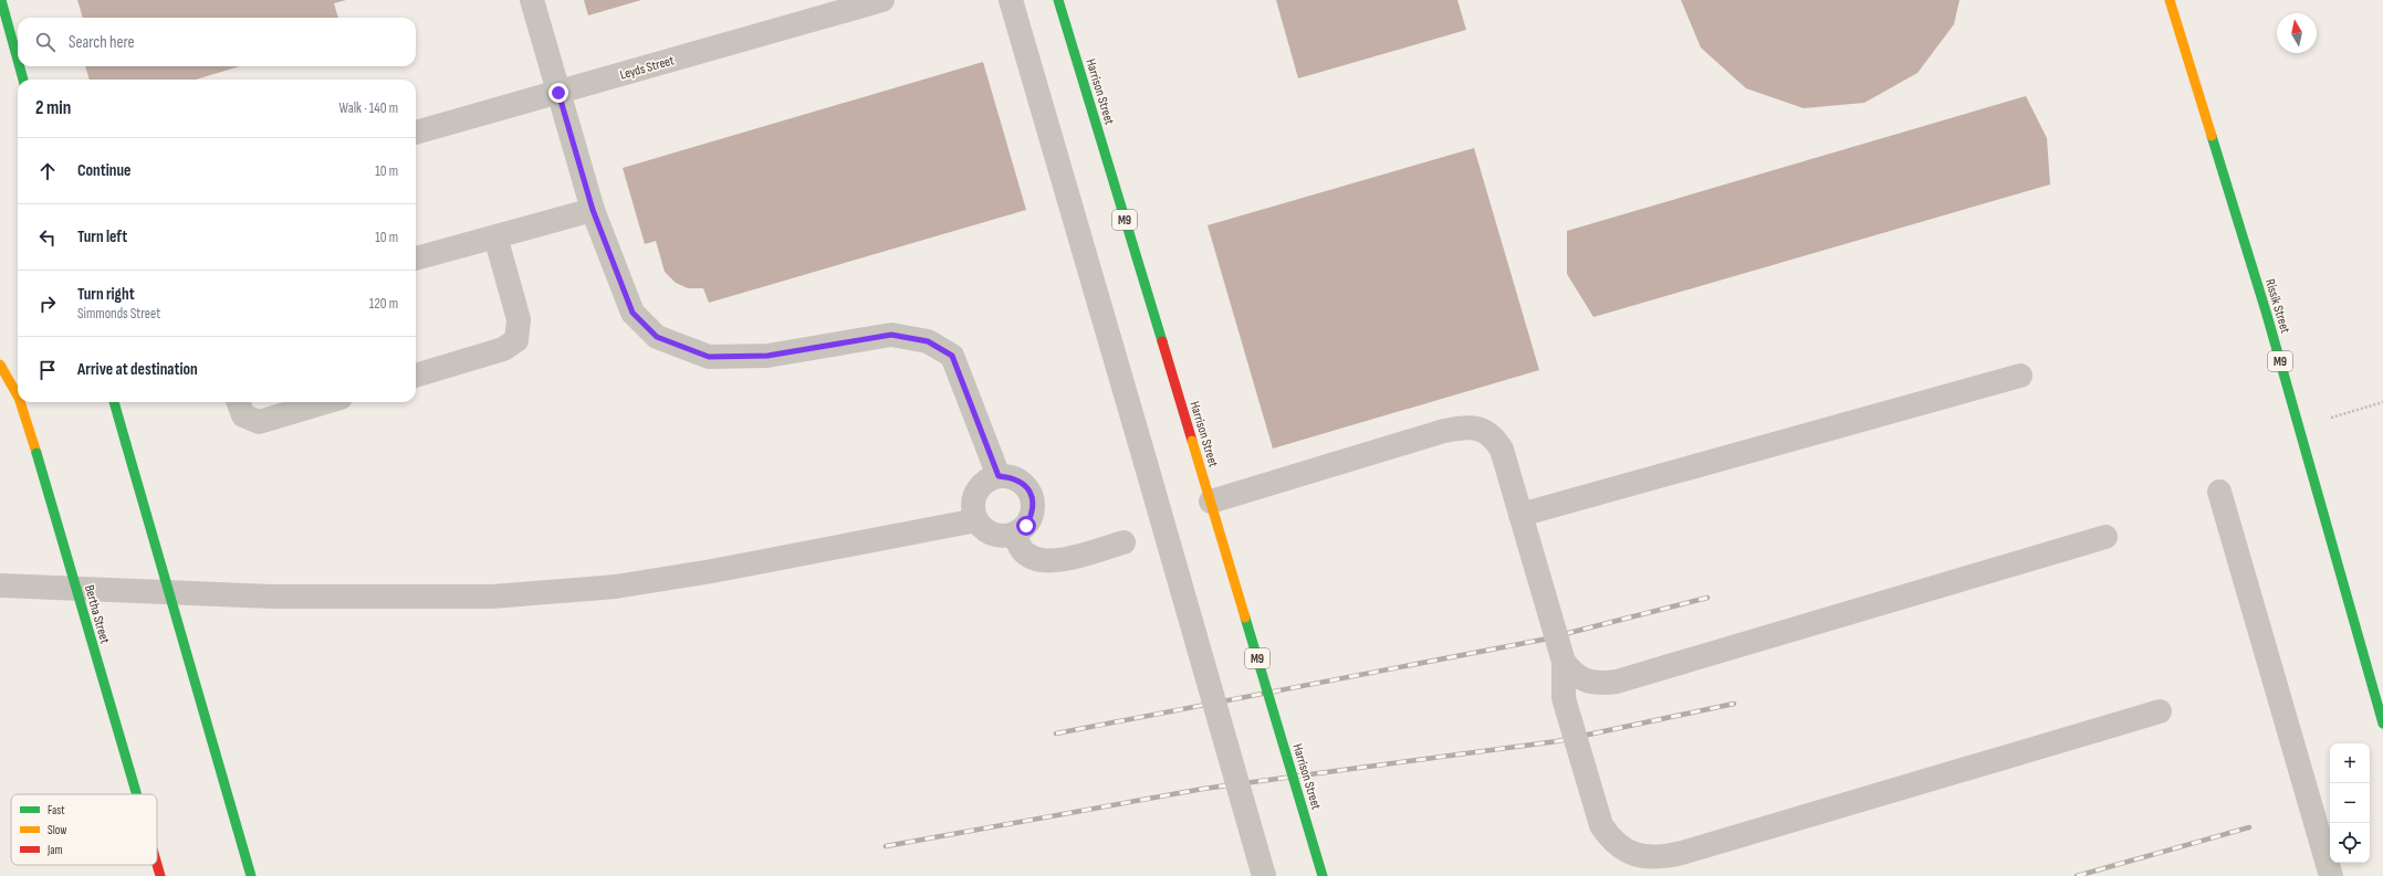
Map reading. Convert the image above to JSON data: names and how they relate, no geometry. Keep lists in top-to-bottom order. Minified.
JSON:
{"streets":{"main road":["Harrison Street","M9","Rissik Street","Bertha Street"],"street":["Leyds Street"]},"legend":["Fast","Slow","Jam"],"north":"top","page":{"search":"Search here","heading":["2 min","Walk · 140 m"],"list":[["Continue","10 m"],["Turn left","10 m"],["Turn right","Simmonds Street","120 m"],"Arrive at destination"],"map_buttons":["+","−"]}}
